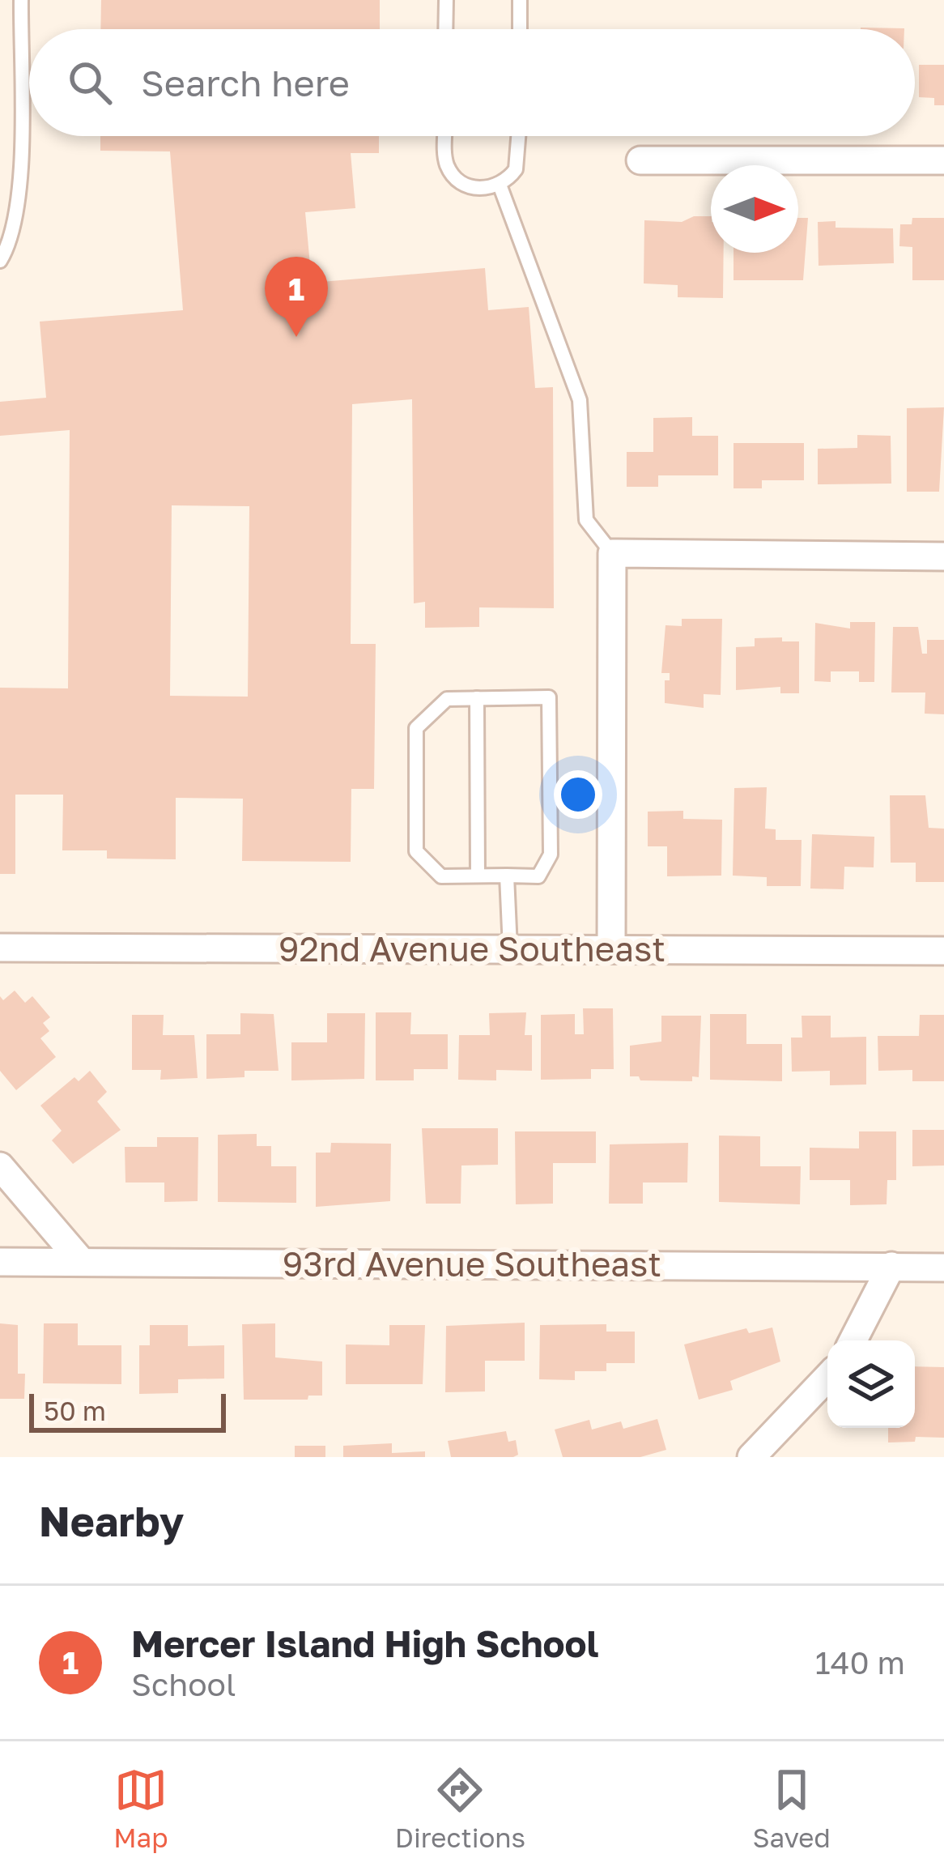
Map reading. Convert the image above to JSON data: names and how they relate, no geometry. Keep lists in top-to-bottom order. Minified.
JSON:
{"streets":{"street":["92nd Avenue Southeast","93rd Avenue Southeast"]},"scale_bar":"50 m","north":"right","page":{"search":"Search here","pins":"1","scale":"50 m","heading":"Nearby","list":[{"mark":"1","name":"Mercer Island High School","note":"School","value":"140 m"}],"nav":["Map","Directions","Saved"]}}
